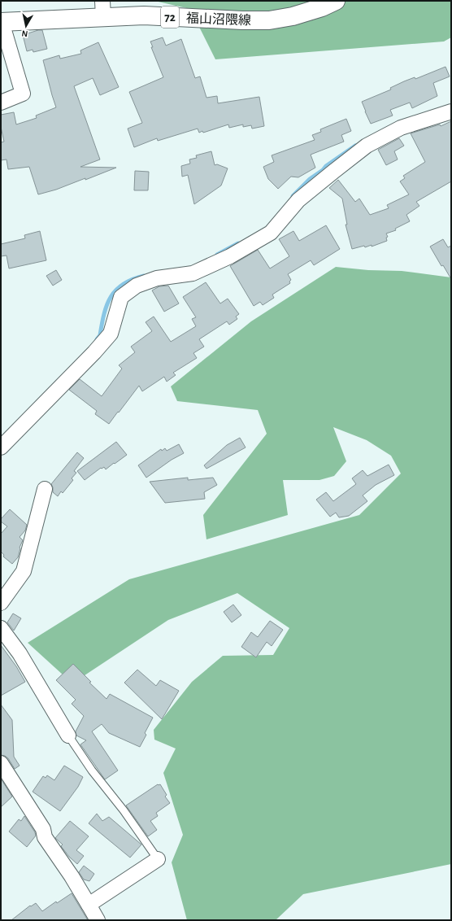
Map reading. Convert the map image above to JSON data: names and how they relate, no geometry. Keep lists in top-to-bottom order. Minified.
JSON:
{"streets":{"main road":["72","福山沼隈線"]},"north":"bottom"}
